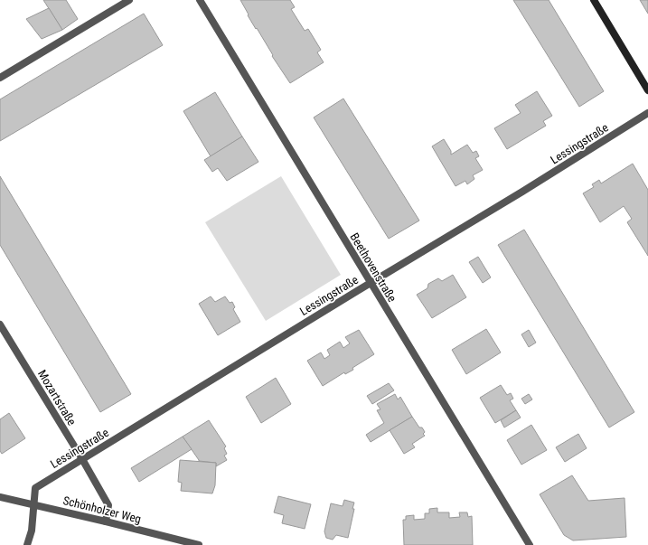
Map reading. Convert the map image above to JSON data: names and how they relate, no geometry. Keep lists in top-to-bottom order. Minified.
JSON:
{"streets":{"street":["Lessingstraße","Beethovenstraße","Mozartstraße","Schönholzer Weg"]},"crossings":[["Lessingstraße","Beethovenstraße"],["Lessingstraße","Mozartstraße"],["Lessingstraße","Schönholzer Weg"],["Mozartstraße","Schönholzer Weg"]]}
